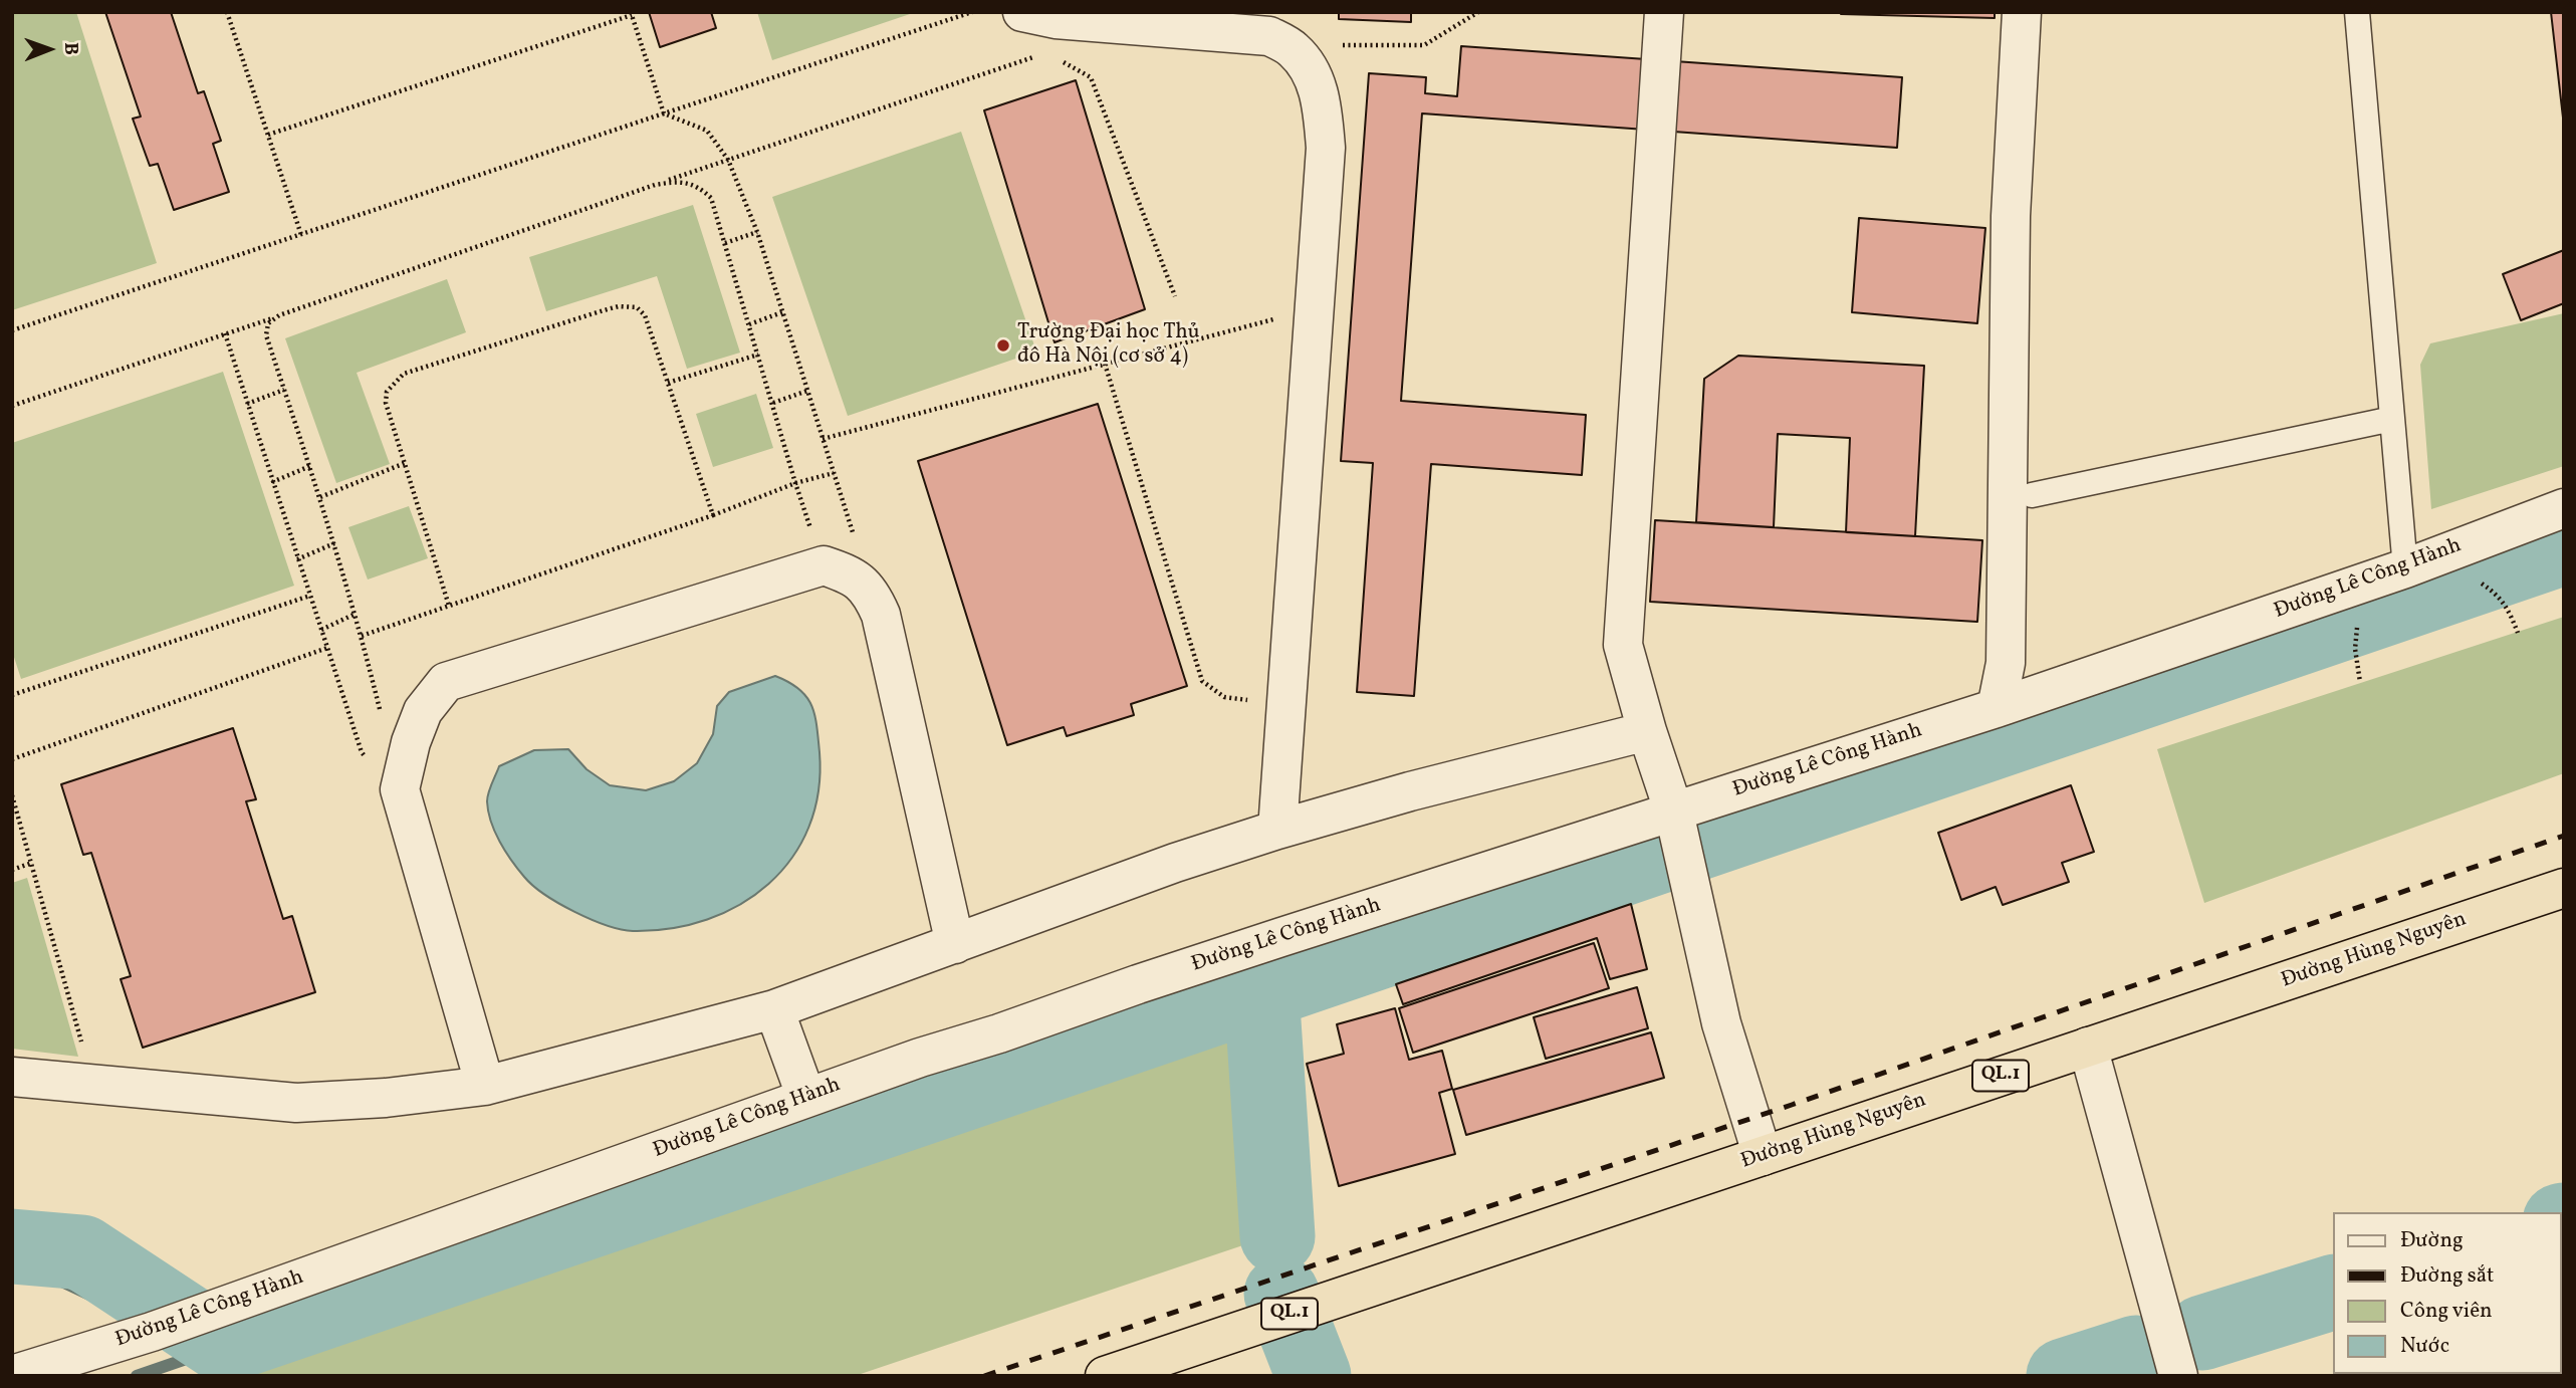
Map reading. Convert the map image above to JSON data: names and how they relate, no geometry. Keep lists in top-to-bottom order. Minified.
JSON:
{"streets":{"highway":["Đường Hùng Nguyên","QL.1"],"street":["Đường Lê Công Hành"]},"places":["Trường Đại học Thủ đô Hà Nội (cơ sở 4)"],"legend":["Đường","Đường sắt","Công viên","Nước"],"north":"right"}
